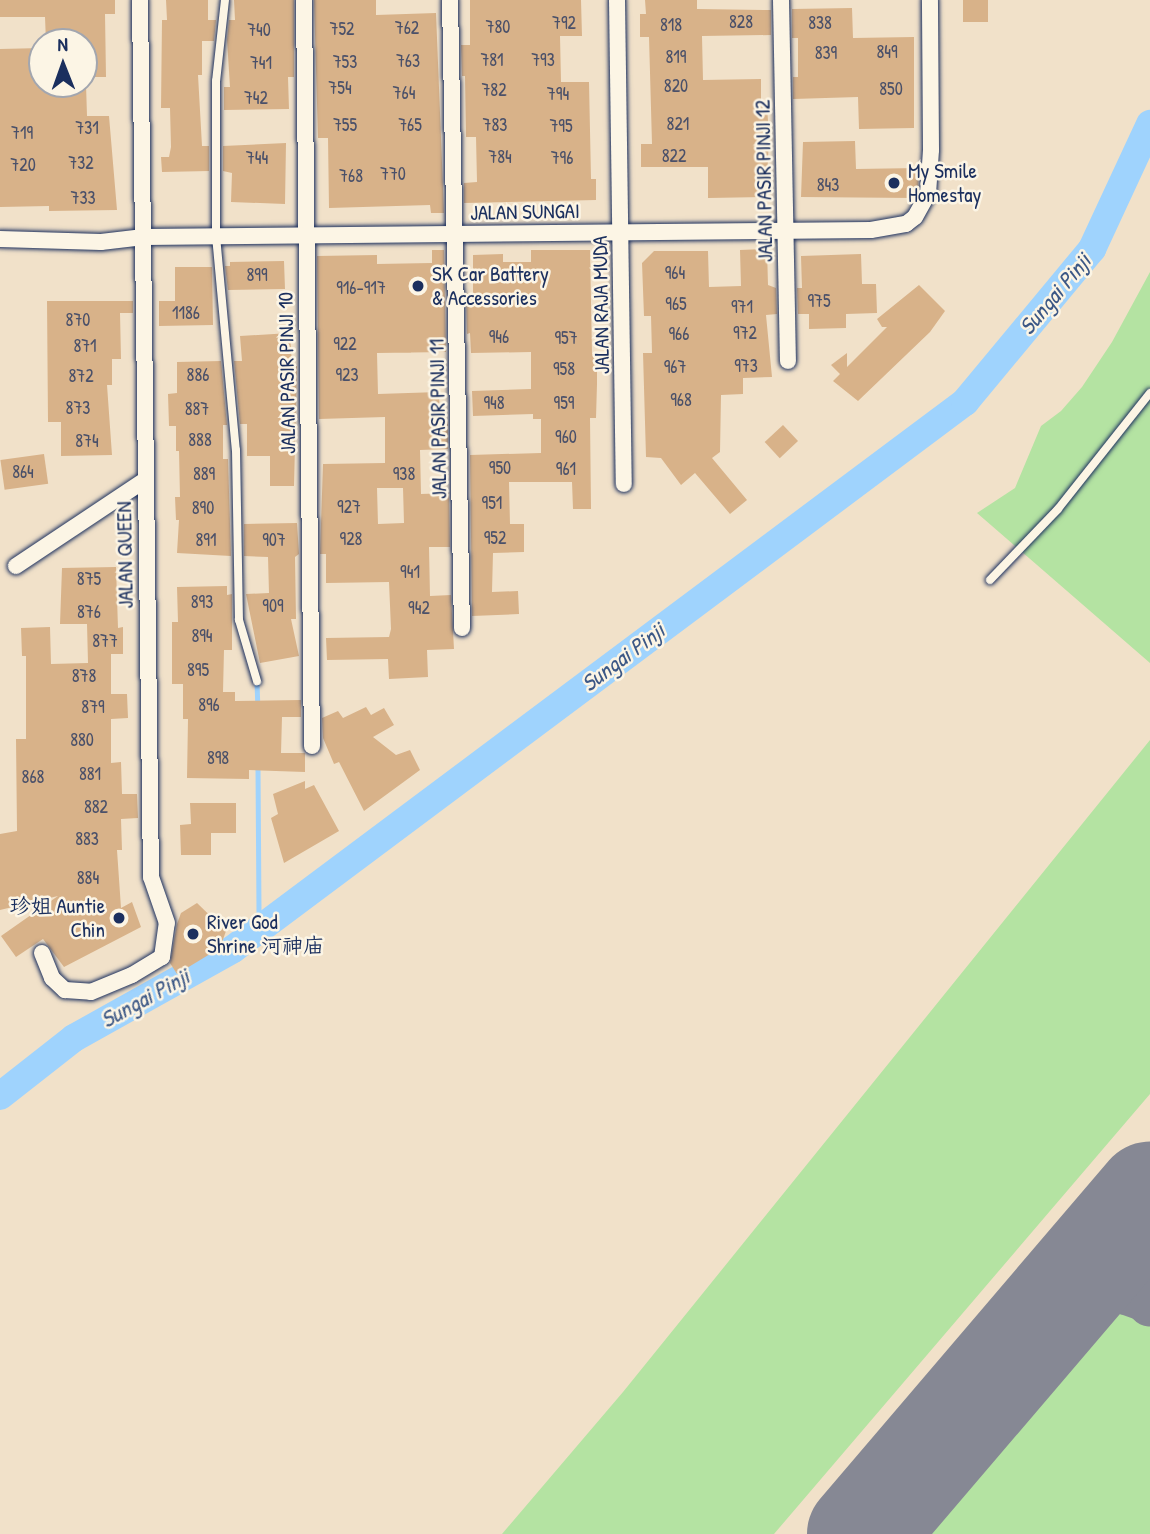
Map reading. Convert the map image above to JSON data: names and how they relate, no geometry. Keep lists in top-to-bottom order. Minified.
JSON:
{"streets":{"street":["JALAN PASIR PINJI 12","JALAN SUNGAI","JALAN RAJA MUDA","JALAN PASIR PINJI 10","JALAN PASIR PINJI 11","JALAN QUEEN"]},"crossings":[["JALAN PASIR PINJI 12","JALAN SUNGAI"],["JALAN SUNGAI","JALAN RAJA MUDA"],["JALAN SUNGAI","JALAN PASIR PINJI 10"],["JALAN SUNGAI","JALAN PASIR PINJI 11"],["JALAN SUNGAI","JALAN QUEEN"]],"water":["Sungai Pinji"],"places":["My Smile Homestay","SK Car Battery & Accessories","珍姐 Auntie Chin","River God Shrine 河神庙"],"house_numbers":["828","792","838","818","780","762","752","740","849","839","819","781","793","763","753","741","820","754","850","782","764","794","742","821","755","765","783","795","731","719","822","784","744","796","732","720","770","768","843","733","964","899","916-917","975","965","971","1186","870","972","966","946","957","922","871","973","967","958","886","923","872","968","948","959","873","887","960","888","874","950","961","864","889","938","951","927","890","952","928","891","907","941","875","893","909","942","876","894","877","895","878","896","879","880","898","881","868","882","883","884"],"north":"top"}
